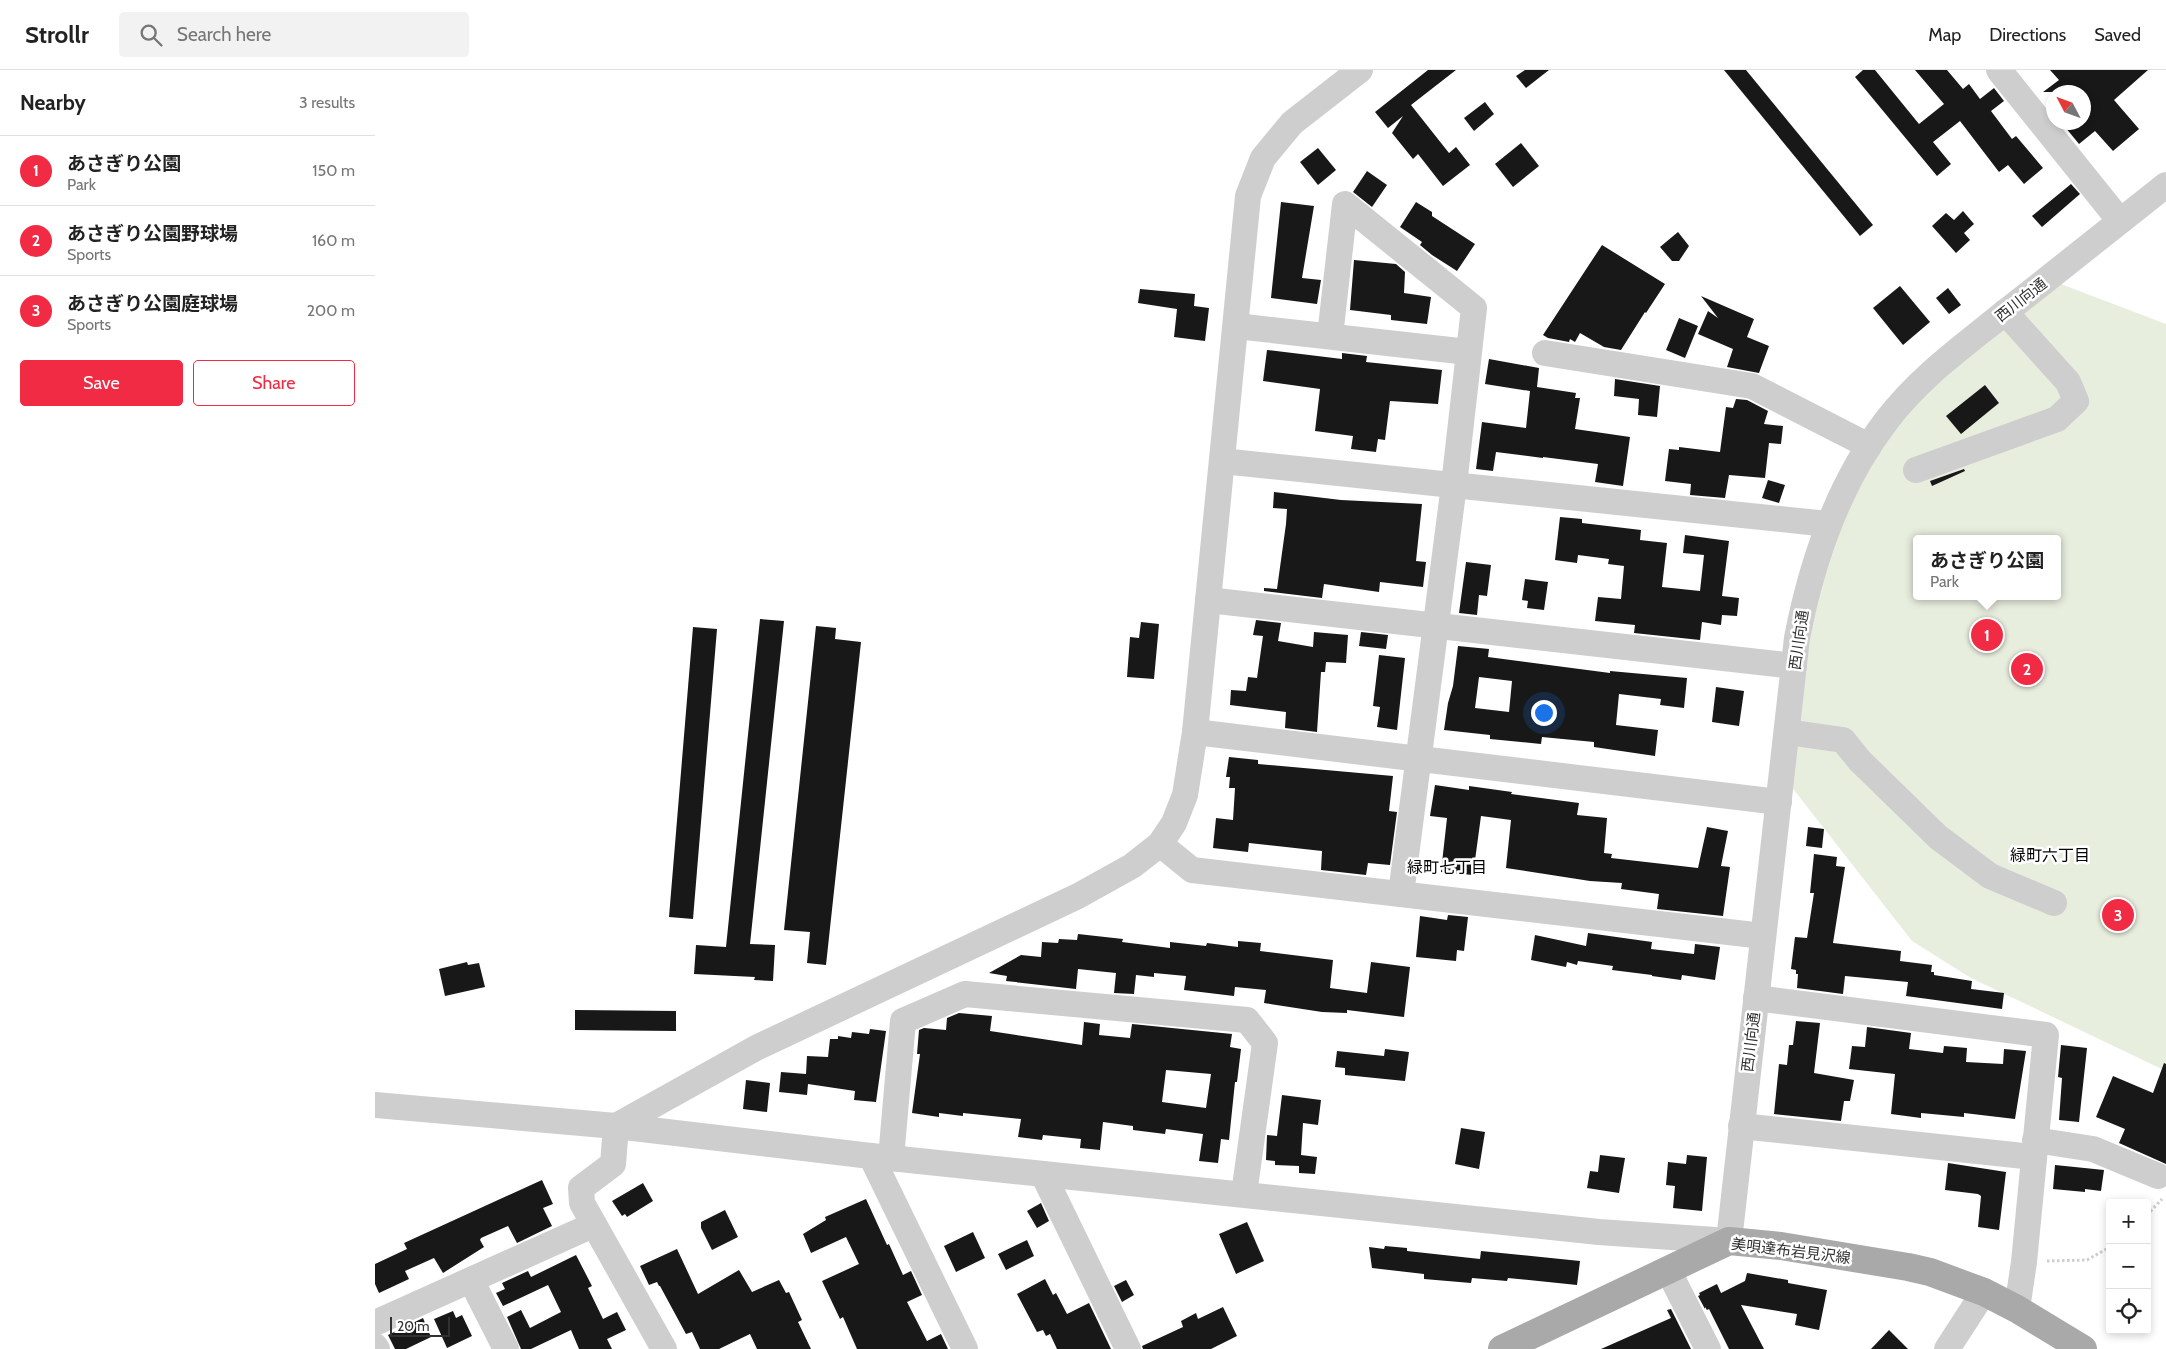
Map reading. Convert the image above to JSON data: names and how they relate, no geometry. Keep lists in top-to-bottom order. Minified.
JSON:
{"streets":{"main road":["美唄達布岩見沢線"],"street":["西川向通"]},"crossings":[["西川向通","美唄達布岩見沢線"]],"districts":["緑町六丁目","緑町七丁目"],"scale_bar":"20 m","north":"top left","page":{"header":"Strollr","search":"Search here","nav":["Map","Directions","Saved"],"heading":["Nearby","3 results"],"list":[{"mark":"1","name":"あさぎり公園","note":"Park","value":"150 m"},{"mark":"2","name":"あさぎり公園野球場","note":"Sports","value":"160 m"},{"mark":"3","name":"あさぎり公園庭球場","note":"Sports","value":"200 m"}],"buttons":["Save","Share"],"popup":["あさぎり公園","Park"],"pins":["1","2","3"],"map_buttons":["+","−"],"scale":"20 m"}}
